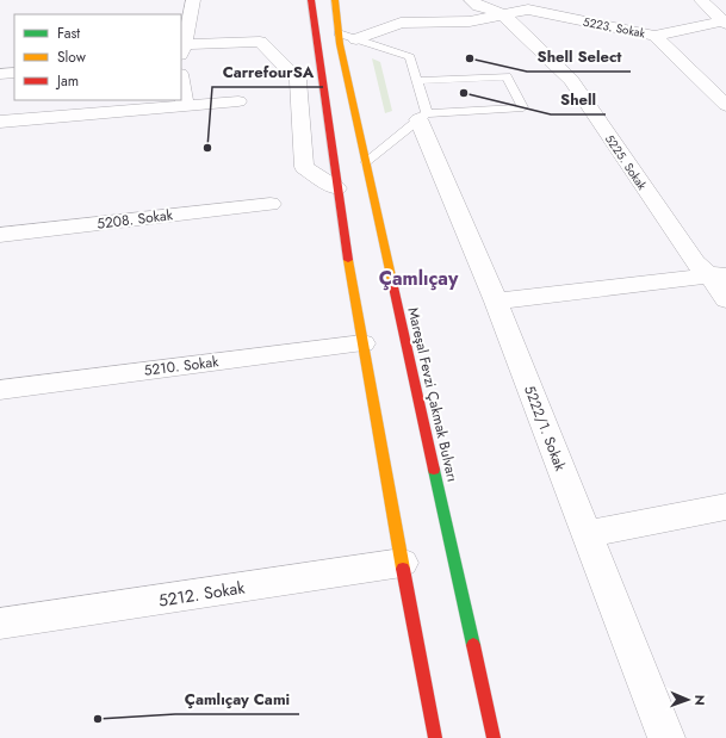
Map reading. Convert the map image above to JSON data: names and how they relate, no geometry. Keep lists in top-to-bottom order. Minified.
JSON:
{"streets":{"highway":["Mareşal Fevzi Çakmak Bulvarı"],"street":["5223. Sokak","5225. Sokak","5208. Sokak","5210. Sokak","5222/1. Sokak","5212. Sokak"]},"crossings":[["5223. Sokak","5225. Sokak"]],"districts":["Çamlıçay"],"places":["Shell Select","Shell","CarrefourSA","Çamlıçay Cami"],"legend":["Fast","Slow","Jam"],"north":"right"}
